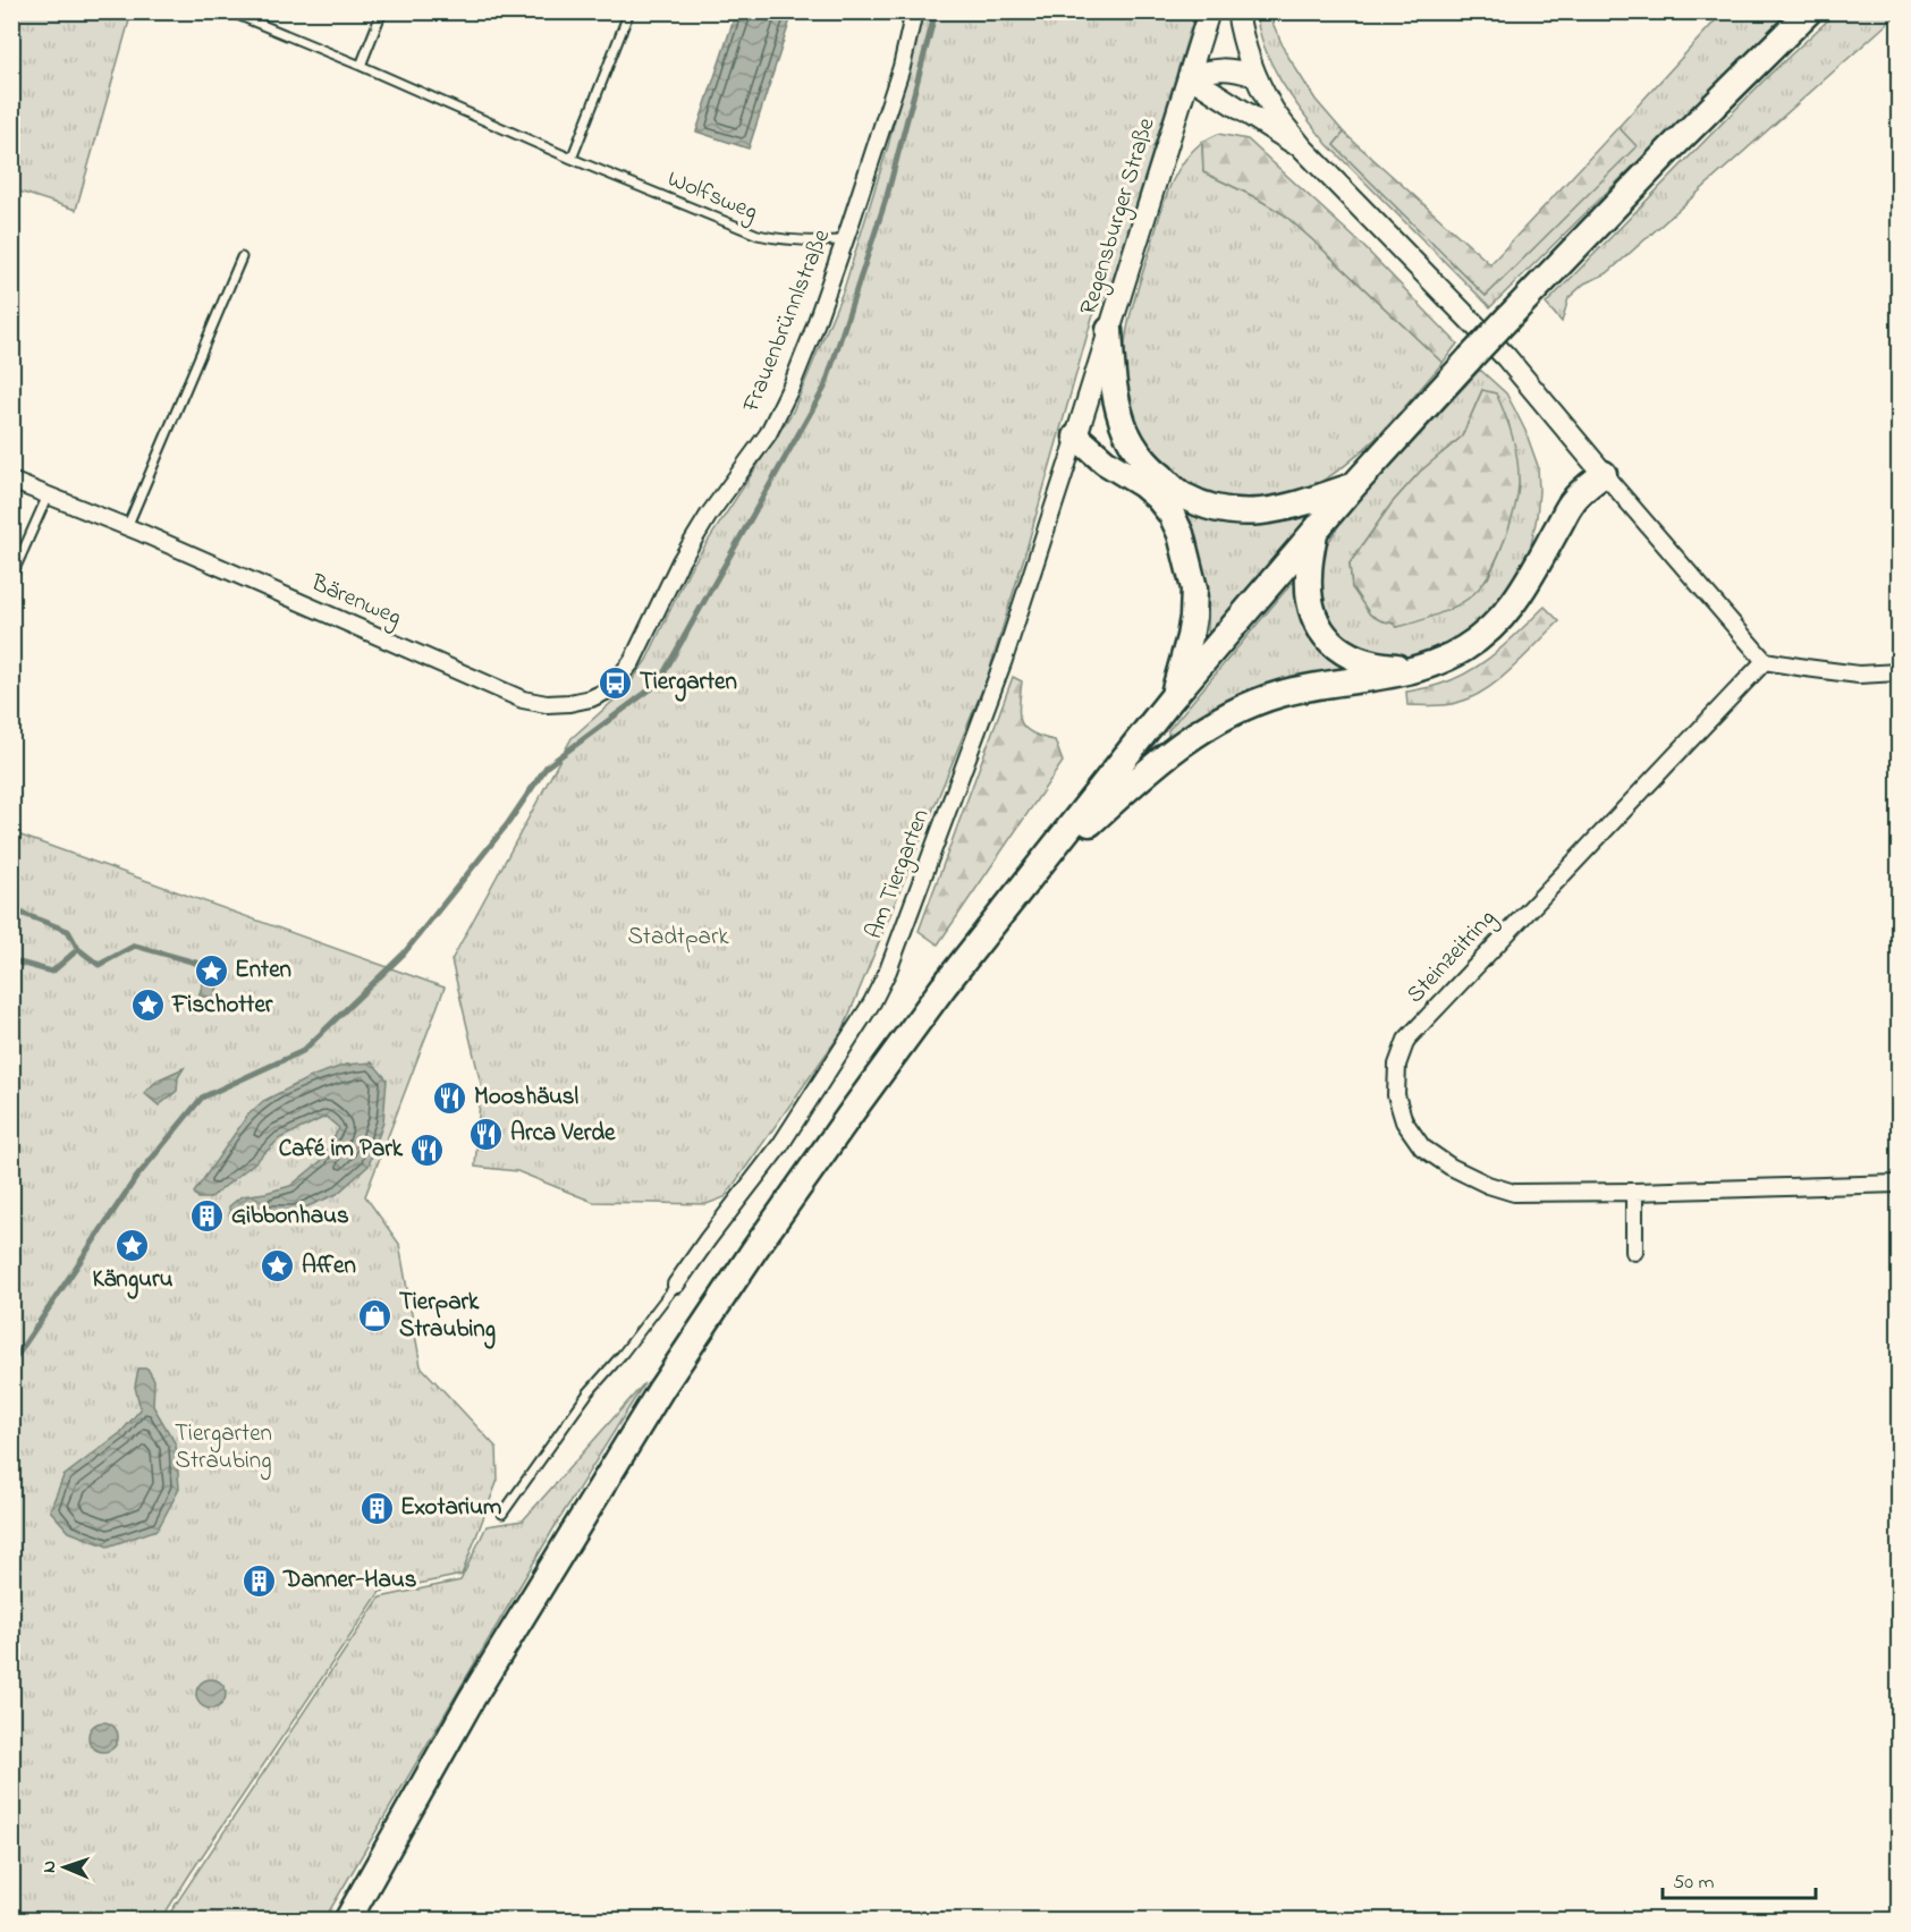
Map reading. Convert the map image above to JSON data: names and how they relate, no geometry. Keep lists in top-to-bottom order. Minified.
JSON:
{"streets":{"street":["Regensburger Straße","Frauenbrünnlstraße","Bärenweg","Am Tiergarten","Steinzeitring"],"lane":["Wolfsweg"]},"crossings":[["Wolfsweg","Frauenbrünnlstraße"],["Regensburger Straße","Am Tiergarten"],["Frauenbrünnlstraße","Bärenweg"]],"parks":["Stadtpark","Tiergarten Straubing"],"places":{"bus stop":["Tiergarten"],"place":["Enten","Fischotter","Känguru","Affen"],"restaurant":["Mooshäusl","Arca Verde","Café im Park"],"building":["Gibbonhaus","Exotarium","Danner-Haus"],"shop":["Tierpark Straubing"]},"scale_bar":"50 m","north":"left"}
